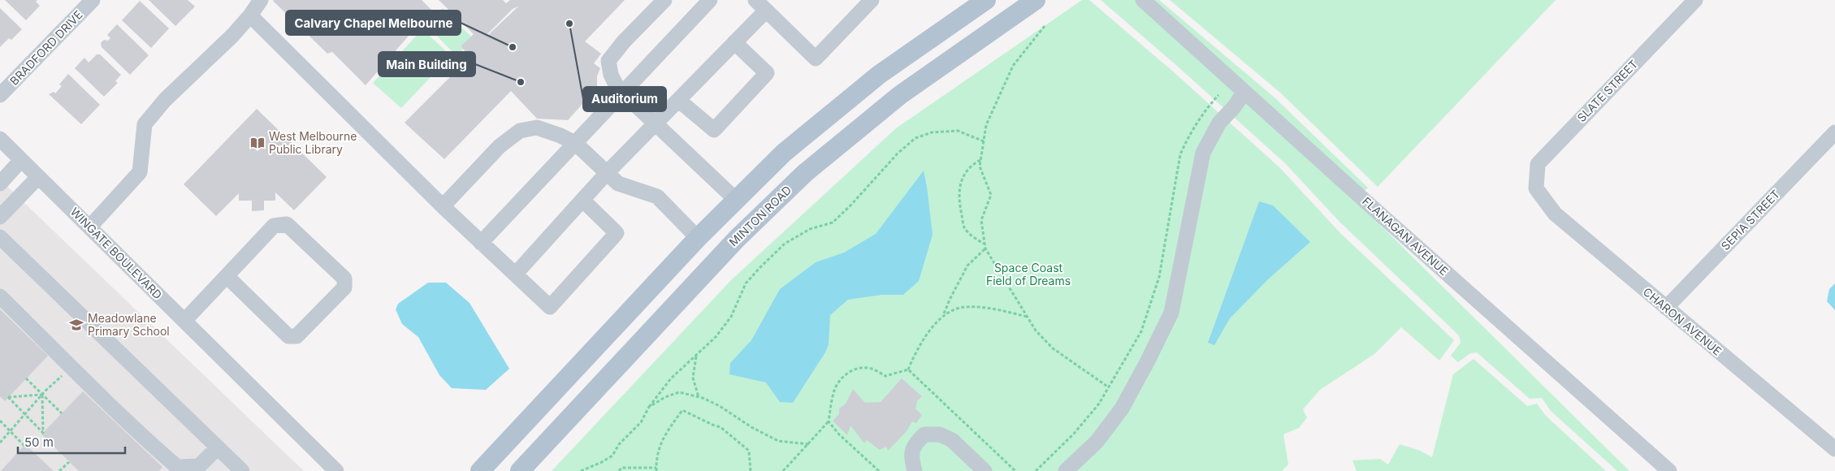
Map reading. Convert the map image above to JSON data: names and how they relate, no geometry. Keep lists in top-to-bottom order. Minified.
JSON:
{"streets":{"main road":["MINTON ROAD"],"street":["BRADFORD DRIVE","SLATE STREET","SEPIA STREET","FLANAGAN AVENUE","WINGATE BOULEVARD","CHARON AVENUE"]},"crossings":[["SLATE STREET","CHARON AVENUE"],["SEPIA STREET","CHARON AVENUE"]],"parks":["Space Coast Field of Dreams"],"places":{"other":["Auditorium","Calvary Chapel Melbourne","Main Building"],"library":["West Melbourne Public Library"],"school or university":["Meadowlane Primary School"]},"scale_bar":"50 m"}
